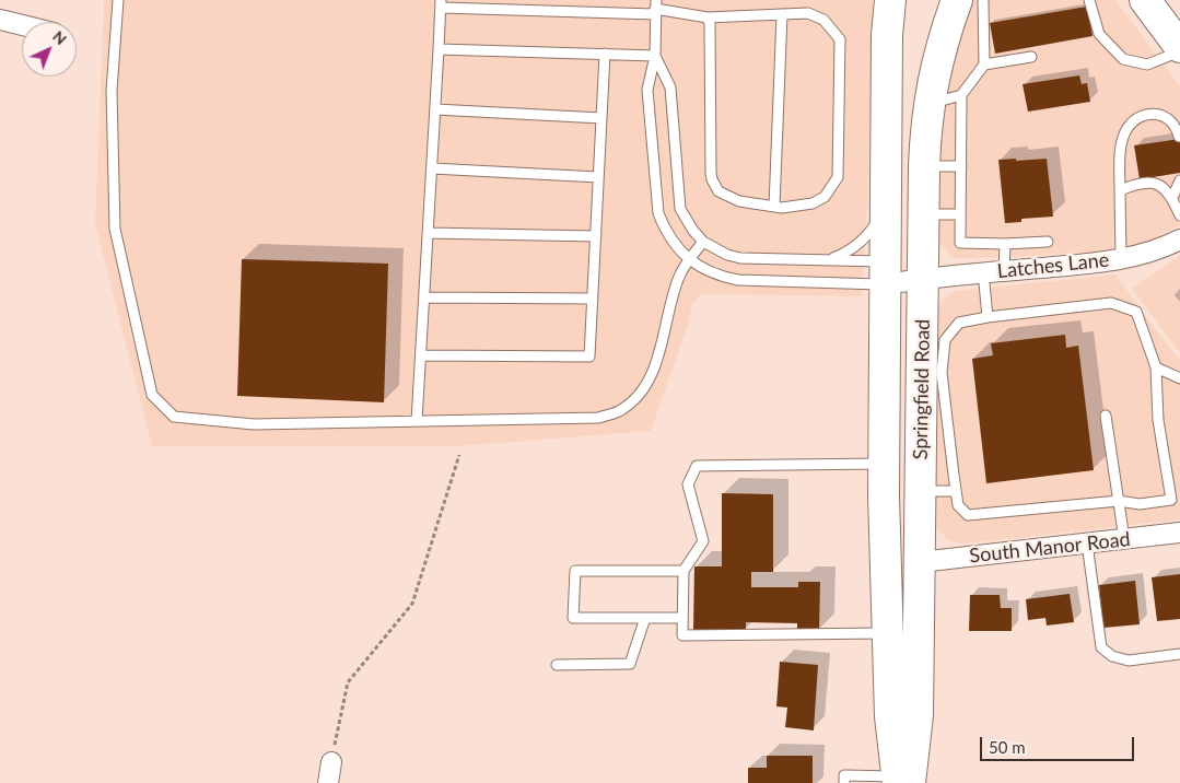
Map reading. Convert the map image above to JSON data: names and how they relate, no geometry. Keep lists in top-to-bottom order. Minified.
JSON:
{"streets":{"main road":["Springfield Road"],"street":["Latches Lane","South Manor Road"]},"crossings":[["Latches Lane","Springfield Road"],["Springfield Road","South Manor Road"]],"scale_bar":"50 m","north":"top right"}
